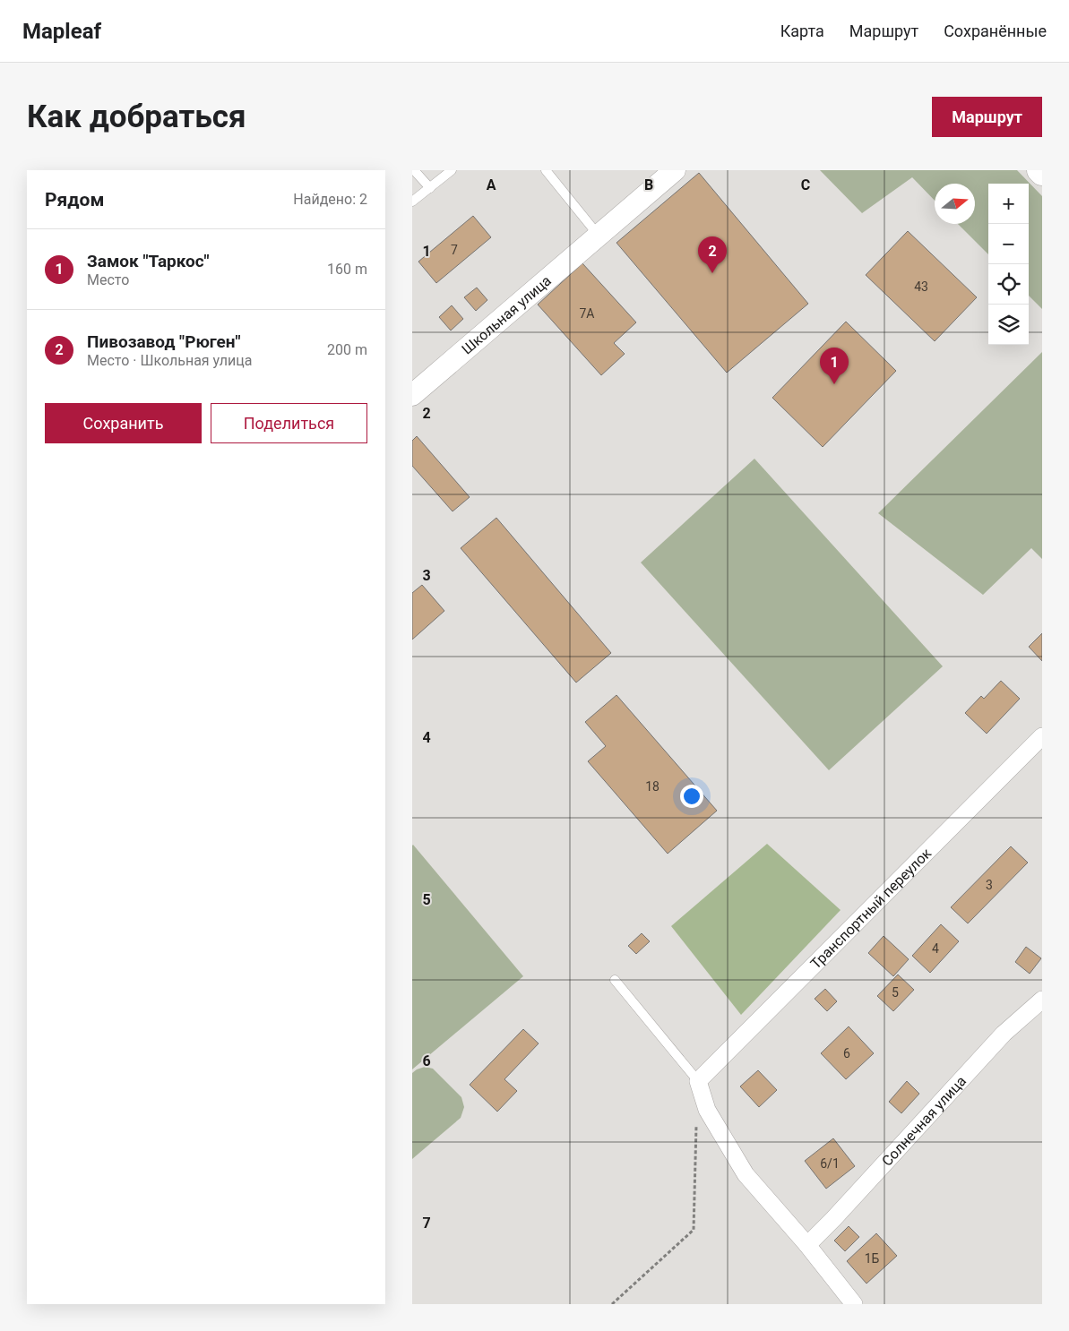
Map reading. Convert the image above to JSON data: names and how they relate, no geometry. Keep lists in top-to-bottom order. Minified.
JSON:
{"streets":{"street":["Школьная улица","Транспортный переулок","Солнечная улица"]},"house_numbers":["7","43","7А","18","3","4","5","6","6/1","1Б"],"north":"right","page":{"header":"Mapleaf","nav":["Карта","Маршрут","Сохранённые"],"buttons":["Маршрут",["Сохранить","Поделиться"]],"title":"Как добраться","heading":["Рядом","Найдено: 2"],"map_buttons":["+","−"],"list":[{"mark":"1","name":"Замок \"Таркос\"","note":"Место","value":"160 m"},{"mark":"2","name":"Пивозавод \"Рюген\"","note":"Место · Школьная улица","value":"200 m"}],"pins":["2","1"]},"grid":{"columns":["A","B","C"],"rows":["1","2","3","4","5","6","7"]}}
